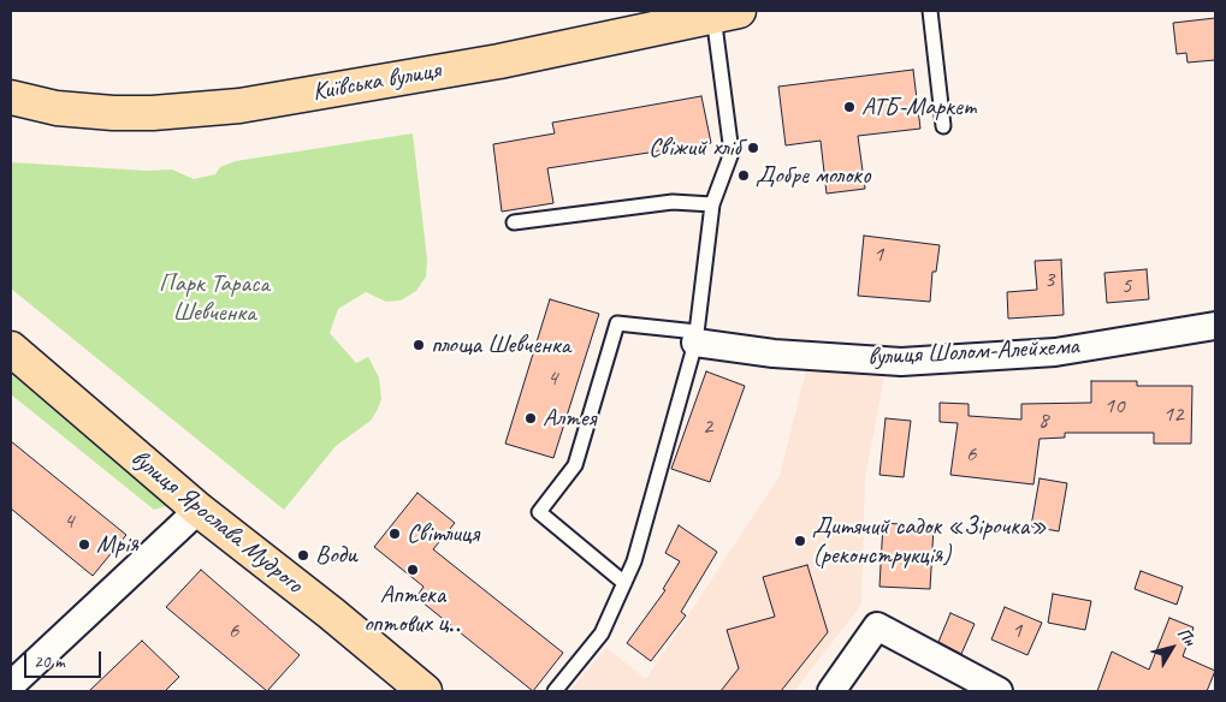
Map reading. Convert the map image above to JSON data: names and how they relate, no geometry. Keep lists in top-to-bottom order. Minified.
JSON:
{"streets":{"main road":["Київська вулиця","вулиця Ярослава Мудрого"],"street":["вулиця Шолом-Алейхема"]},"parks":["Парк Тараса Шевченка"],"places":["АТБ-Маркет","Свіжий хліб","Добре молоко","площа Шевченка","Алтея","Світлиця","Дитячий садок «Зірочка» (реконструкція)","Мрія","Води","Аптека оптових ц‥"],"house_numbers":["1","3","5","4","10","12","8","2","6","4","6","1"],"scale_bar":"20 m","north":"top right"}
